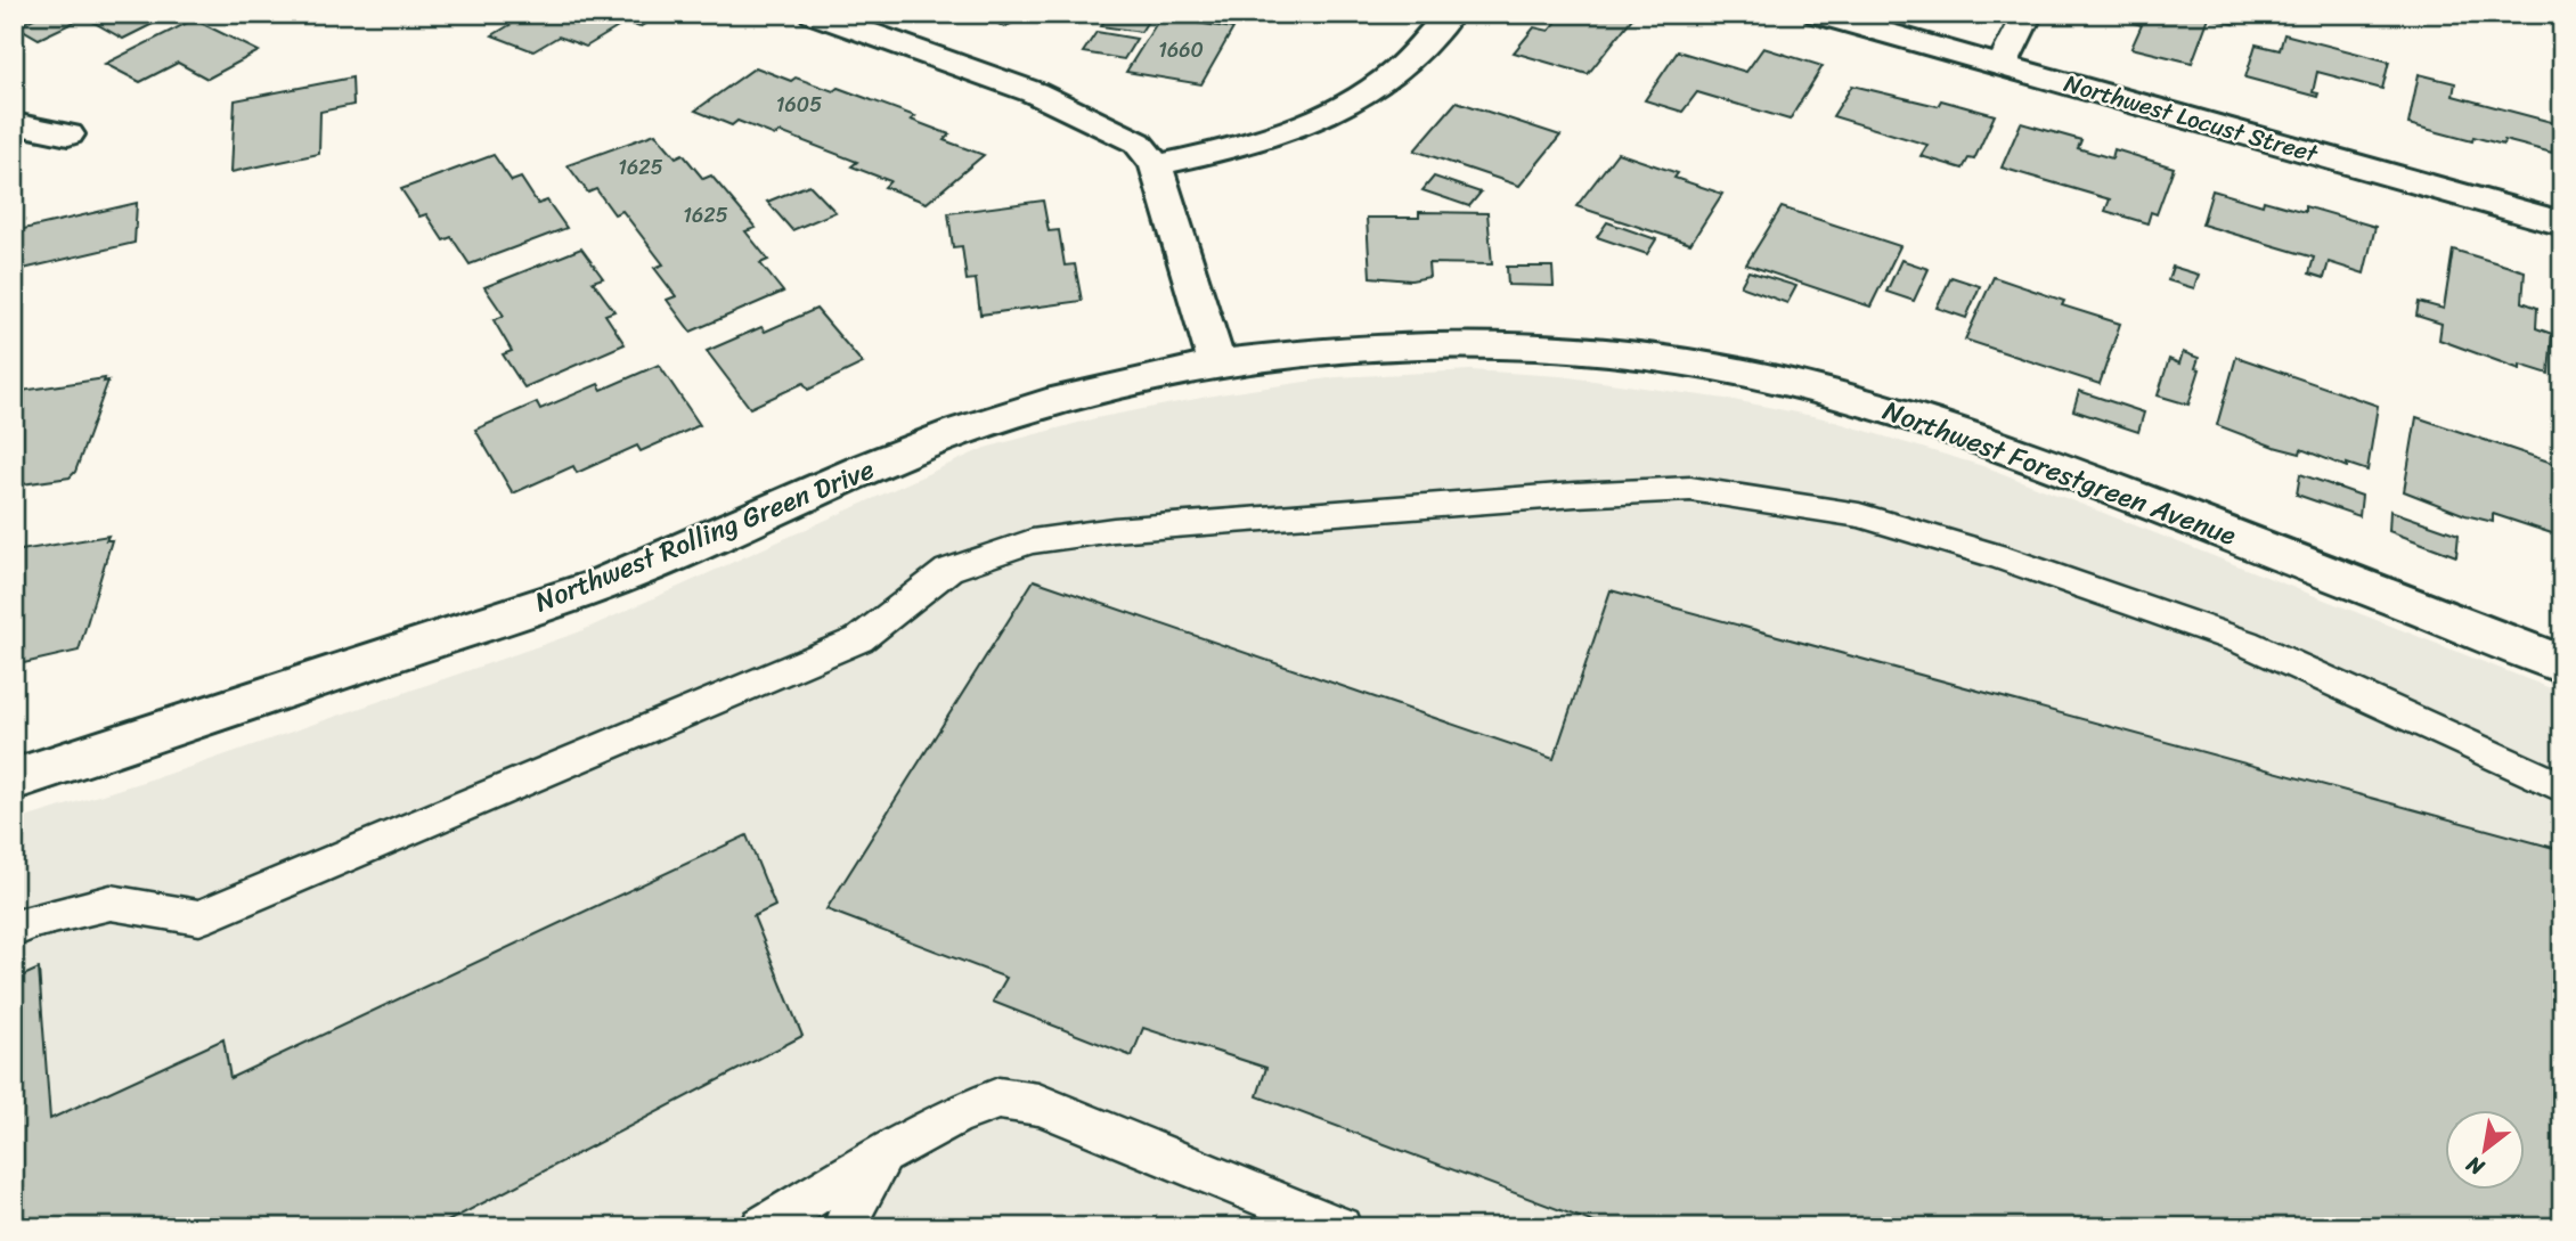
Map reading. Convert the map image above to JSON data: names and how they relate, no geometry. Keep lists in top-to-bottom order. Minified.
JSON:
{"streets":{"street":["Northwest Locust Street","Northwest Forestgreen Avenue","Northwest Rolling Green Drive"]},"crossings":[["Northwest Forestgreen Avenue","Northwest Rolling Green Drive"]],"house_numbers":["1660","1605","1625","1625"],"north":"bottom left"}
